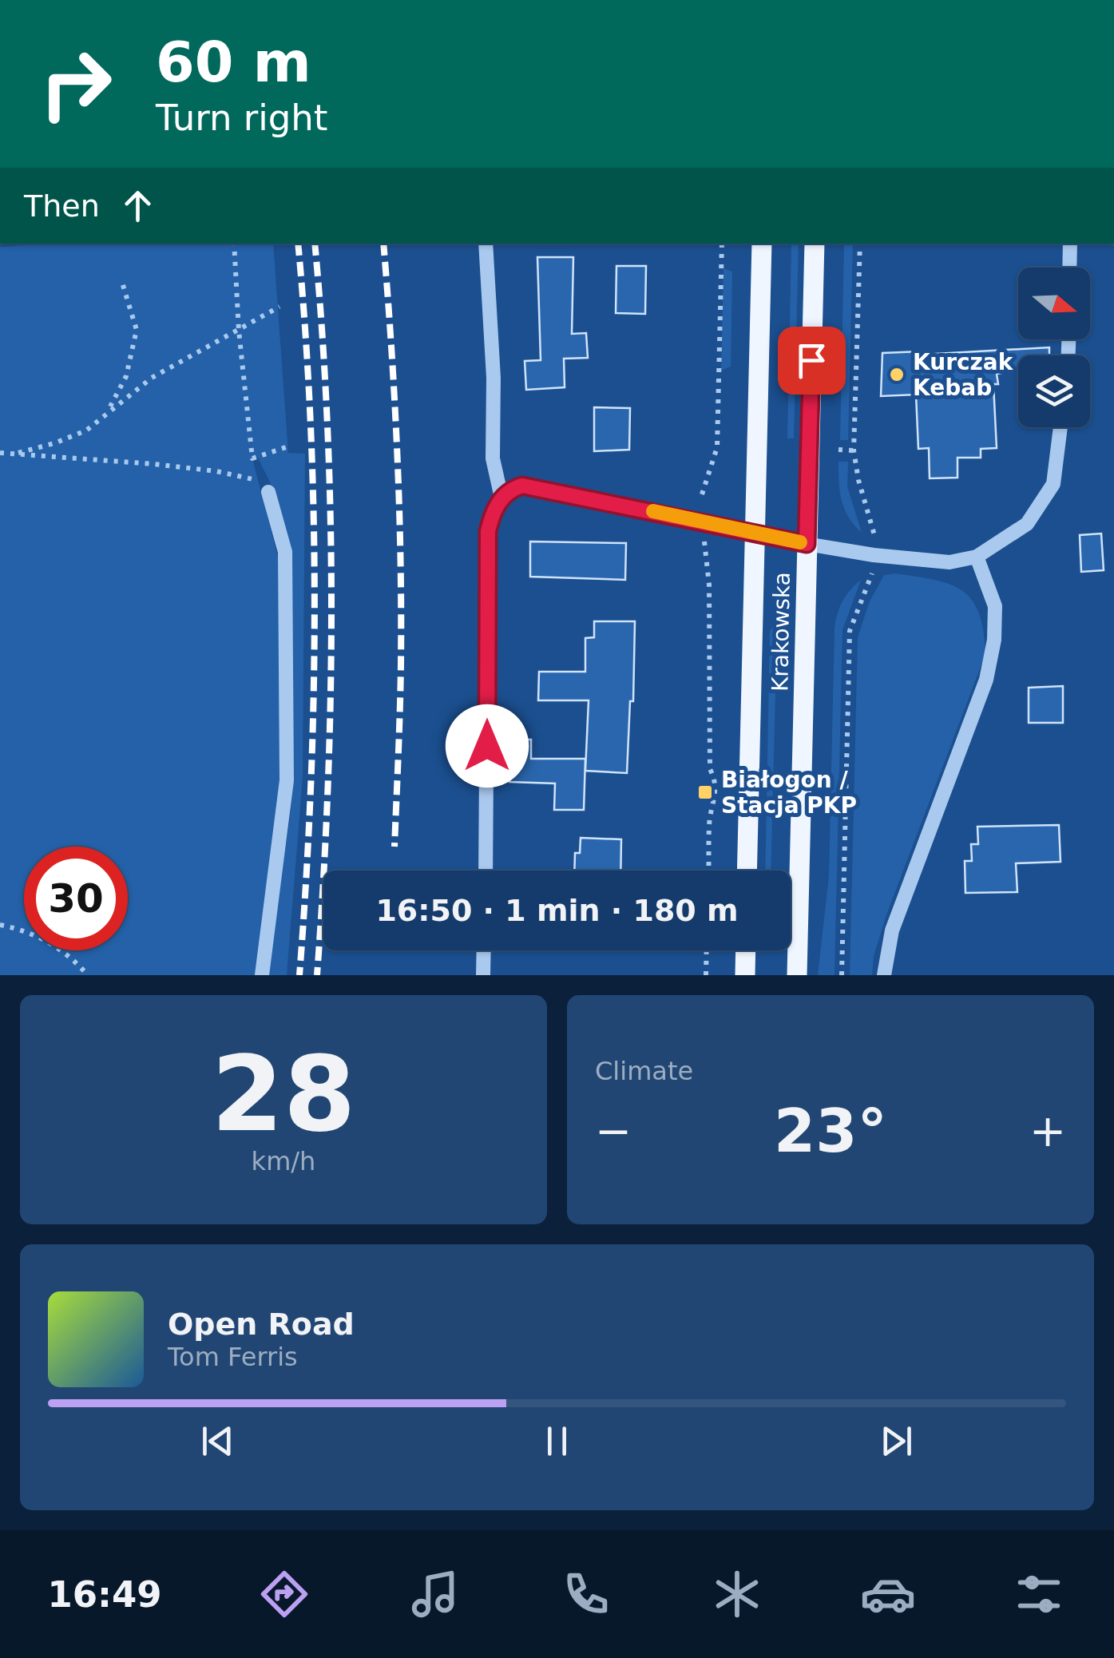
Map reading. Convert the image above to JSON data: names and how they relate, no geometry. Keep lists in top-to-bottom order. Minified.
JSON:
{"streets":{"main road":["Krakowska"]},"places":{"other":["Kurczak Kebab"],"transit":["Białogon / Stacja PKP"]},"north":"right","page":{"turn":["60 m","Turn right"],"then":"Then","limit":"30","trip":"16:50 · 1 min · 180 m","tile":[["28","km/h"],"Climate"],"heat":["−","23°","+"],"song":["Open Road","Tom Ferris"],"tabs":"16:49"}}
